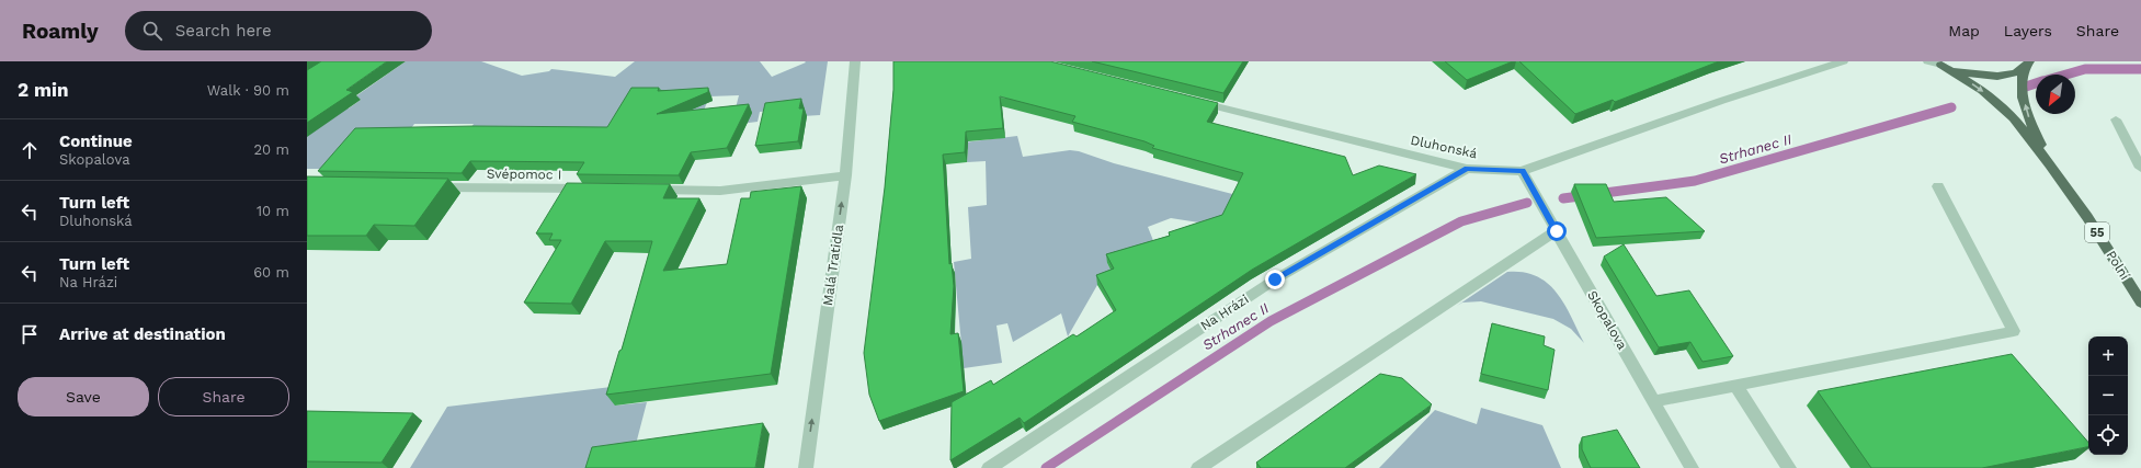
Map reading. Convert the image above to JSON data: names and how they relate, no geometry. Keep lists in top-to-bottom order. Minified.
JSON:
{"streets":{"main road":["55","Polní"],"street":["Dluhonská","Svépomoc I","Malá Tratidla","Na Hrázi","Skopalova"]},"crossings":[["Dluhonská","Na Hrázi"],["Dluhonská","Skopalova"],["55","Polní"]],"one_way":["Malá Tratidla"],"water":["Strhanec II"],"north":"bottom left","page":{"header":"Roamly","search":"Search here","nav":["Map","Layers","Share"],"heading":["2 min","Walk · 90 m"],"list":[["Continue","Skopalova","20 m"],["Turn left","Dluhonská","10 m"],["Turn left","Na Hrázi","60 m"],"Arrive at destination"],"map_buttons":["+","−"],"buttons":["Save","Share"]}}
